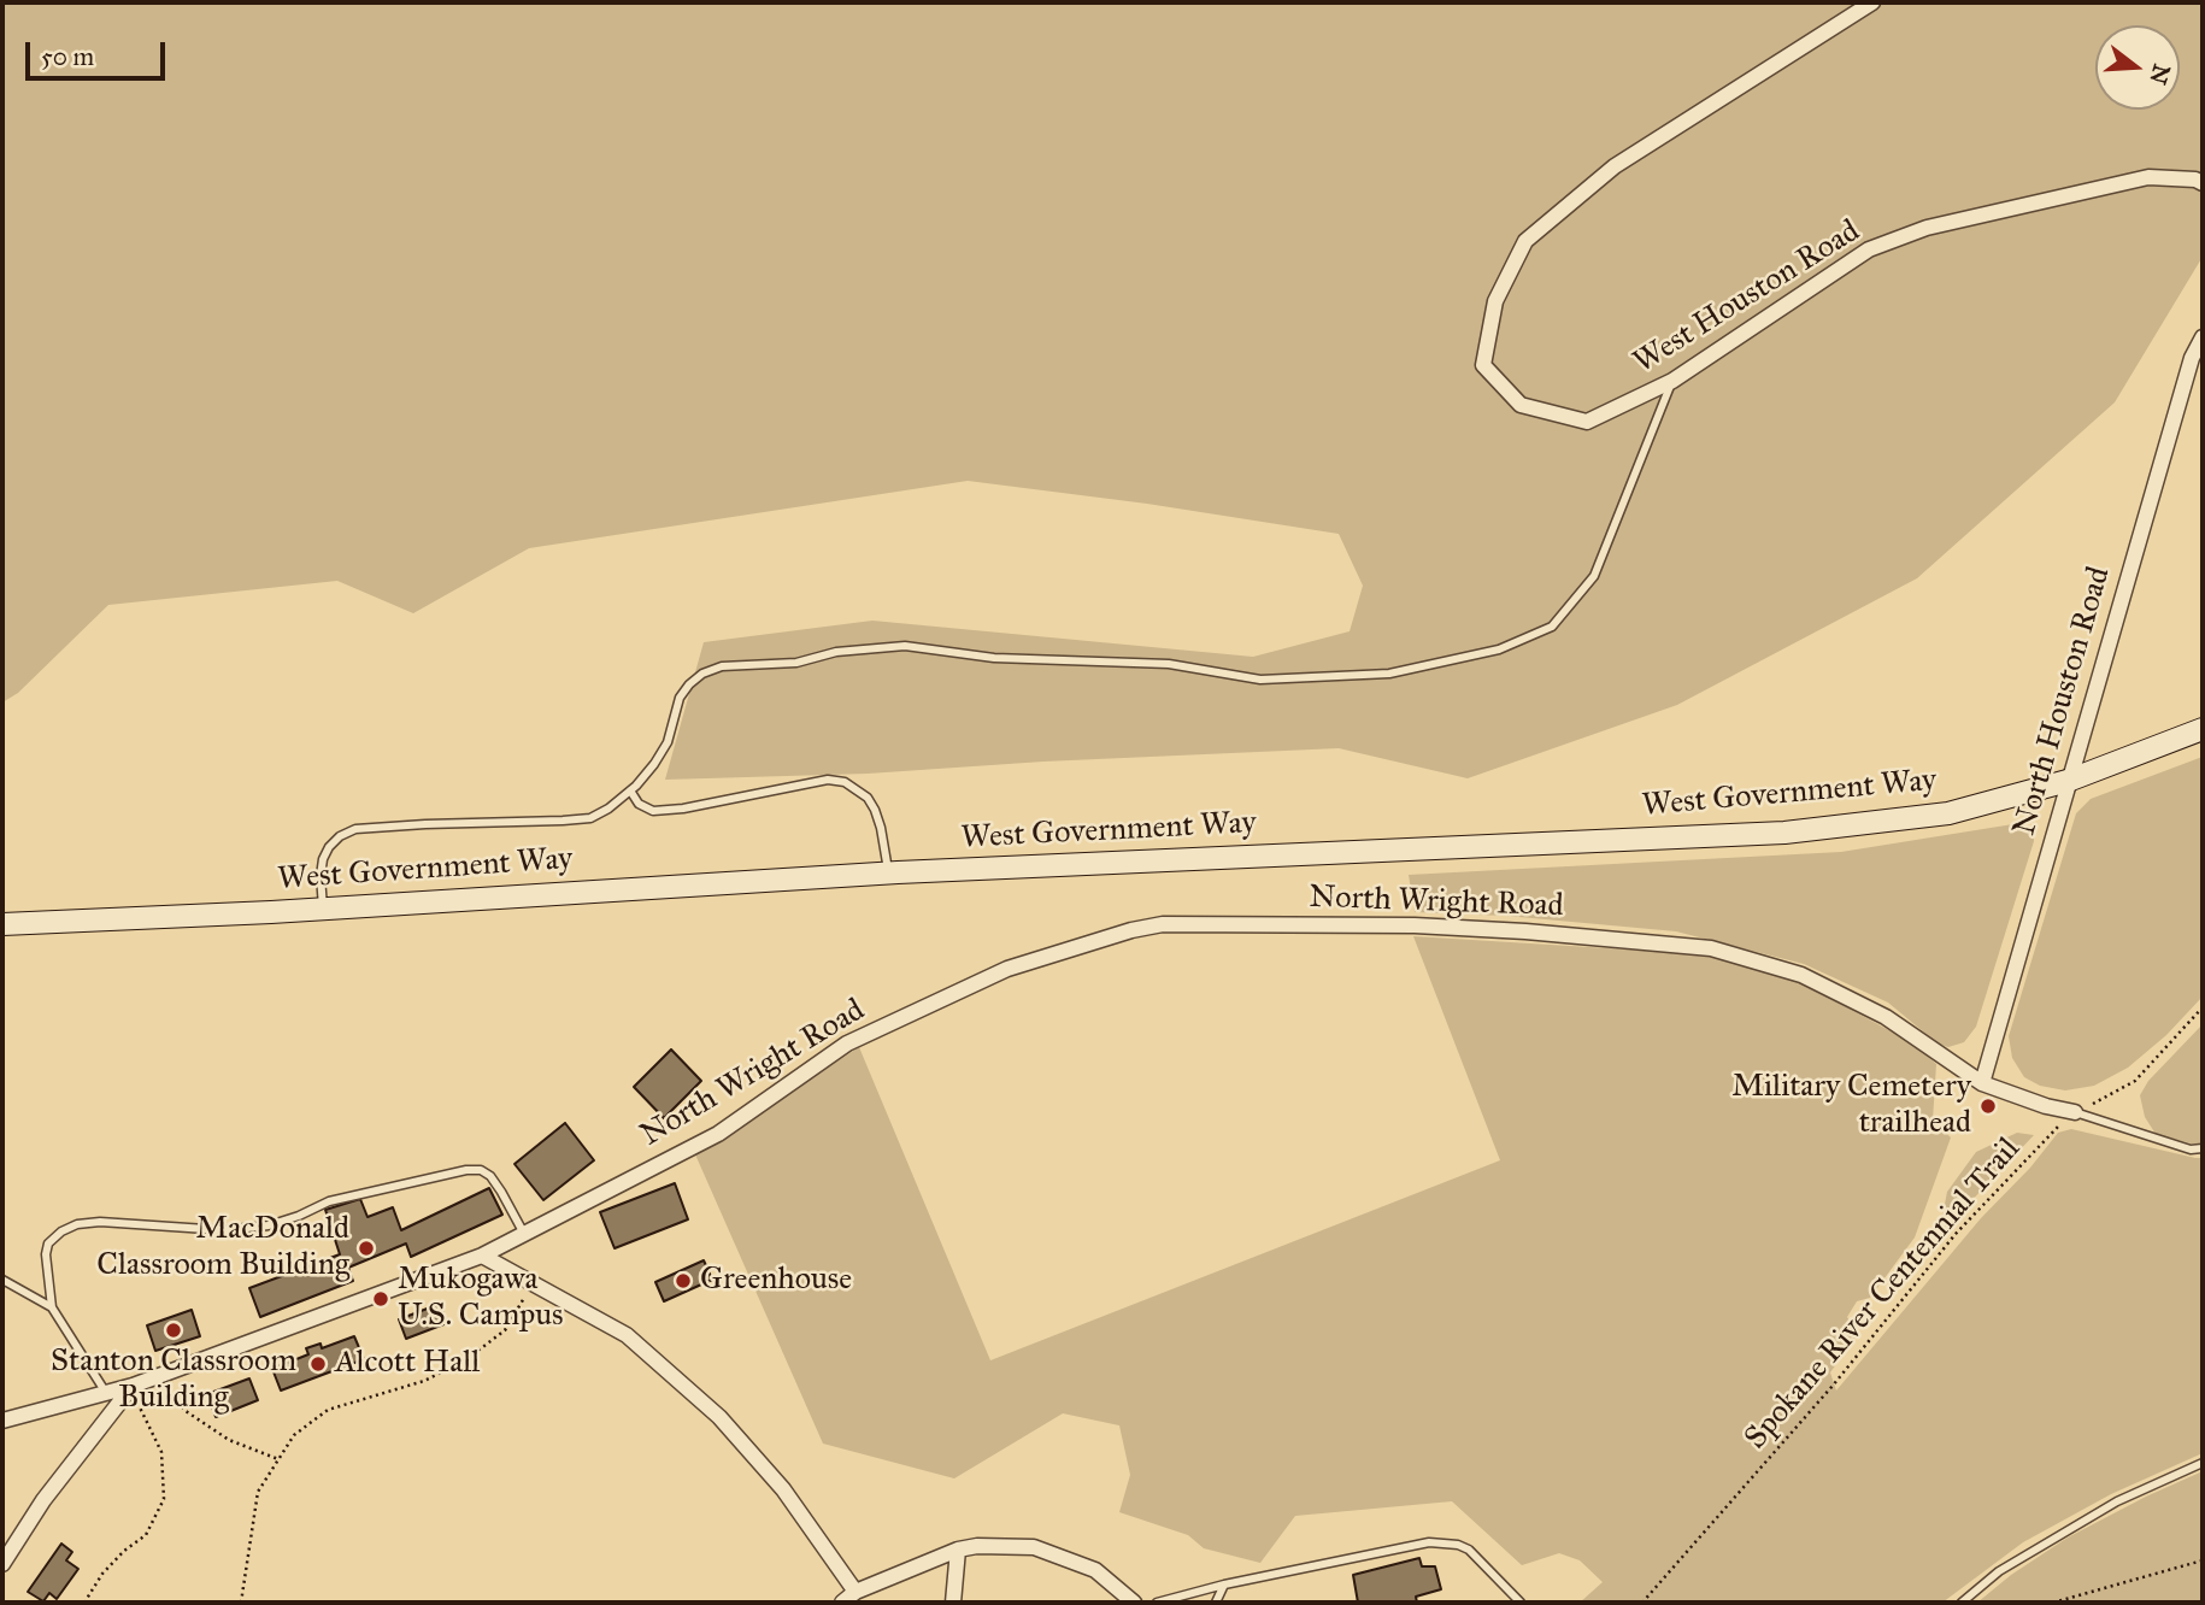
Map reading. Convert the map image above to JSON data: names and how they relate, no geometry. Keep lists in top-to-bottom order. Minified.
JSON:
{"streets":{"main road":["West Government Way"],"street":["West Houston Road","North Houston Road","North Wright Road"],"path":["Spokane River Centennial Trail"]},"crossings":[["North Houston Road","West Government Way"],["North Houston Road","North Wright Road"]],"places":["Military Cemetery trailhead","MacDonald Classroom Building","Greenhouse","Mukogawa U.S. Campus","Stanton Classroom Building","Alcott Hall"],"scale_bar":"50 m","north":"right"}
